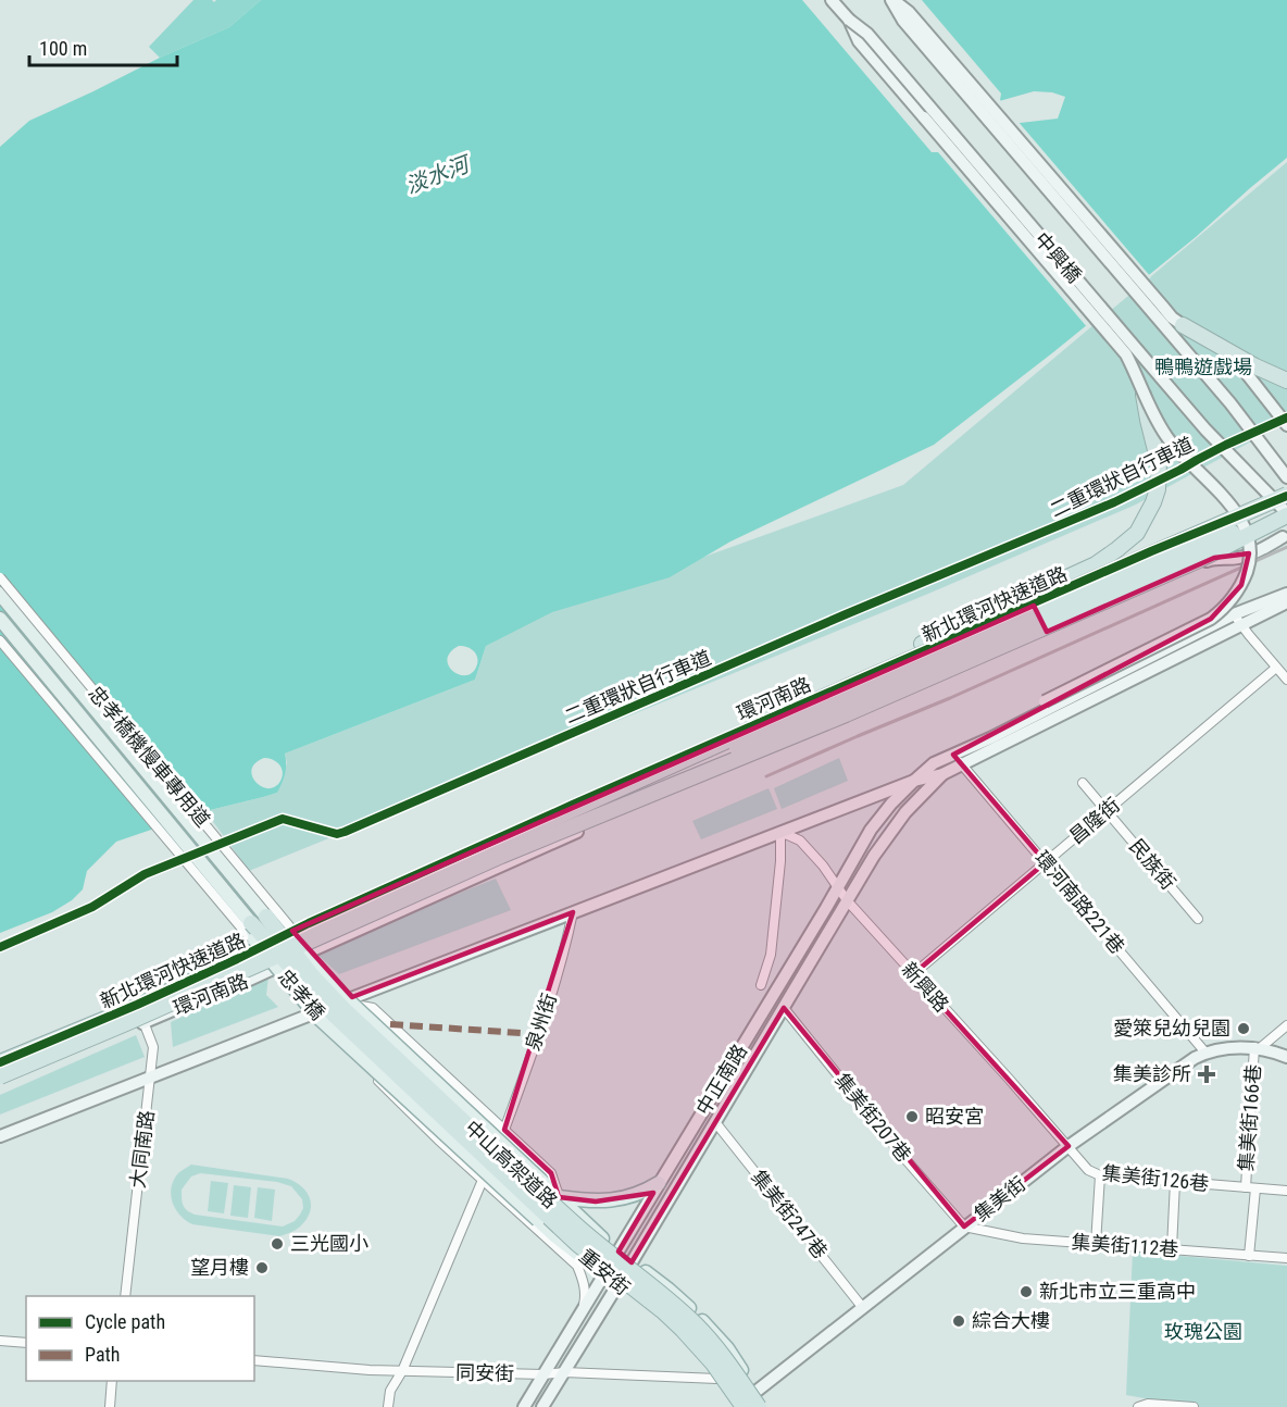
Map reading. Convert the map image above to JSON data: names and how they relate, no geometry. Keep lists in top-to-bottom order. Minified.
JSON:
{"streets":{"highway":["新北環河快速道路","中山高架道路"],"main road":["忠孝橋","重安街"],"street":["中興橋","環河南路","忠孝橋機慢車專用道","昌隆街","民族街","環河南路221巷","新興路","泉州街","中正南路","集美街207巷","集美街166巷","大同南路","集美街126巷","集美街","集美街247巷","集美街112巷","同安街"],"cycle path":["二重環狀自行車道"]},"crossings":[["中興橋","新北環河快速道路"],["新北環河快速道路","環河南路"],["環河南路","大同南路"],["環河南路","重安街"],["忠孝橋機慢車專用道","忠孝橋"],["昌隆街","民族街"],["昌隆街","環河南路221巷"],["昌隆街","新興路"],["環河南路221巷","中正南路"],["環河南路221巷","集美街"],["新興路","中正南路"],["新興路","集美街126巷"],["新興路","集美街"],["忠孝橋","中山高架道路"],["忠孝橋","重安街"],["泉州街","重安街"],["中正南路","集美街207巷"],["中正南路","集美街247巷"],["中正南路","重安街"],["中正南路","同安街"],["集美街207巷","集美街"],["集美街207巷","集美街112巷"],["集美街166巷","集美街126巷"],["集美街166巷","集美街"],["集美街126巷","集美街"],["集美街","集美街247巷"],["集美街","集美街112巷"],["集美街","重安街"],["重安街","同安街"]],"water":["淡水河"],"parks":["鴨鴨遊戲場","玫瑰公園"],"places":{"other":["愛箂兒幼兒園","昭安宮","三光國小","望月樓","新北市立三重高中","綜合大樓"],"health":["集美診所"]},"legend":["Cycle path","Path"],"scale_bar":"100 m"}
